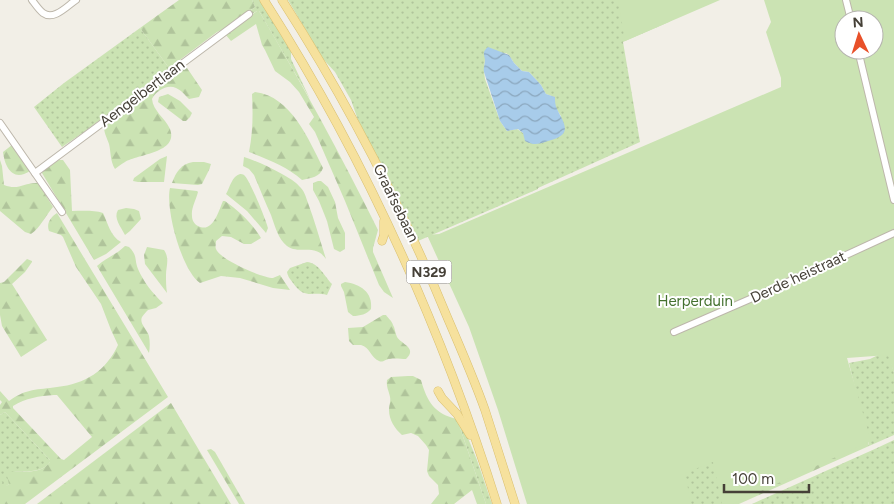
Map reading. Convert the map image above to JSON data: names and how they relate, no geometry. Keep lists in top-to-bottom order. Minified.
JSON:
{"streets":{"main road":["Graafsebaan","N329"],"street":["Aengelbertlaan","Derde heistraat"]},"parks":["Herperduin"],"scale_bar":"100 m","north":"top"}
